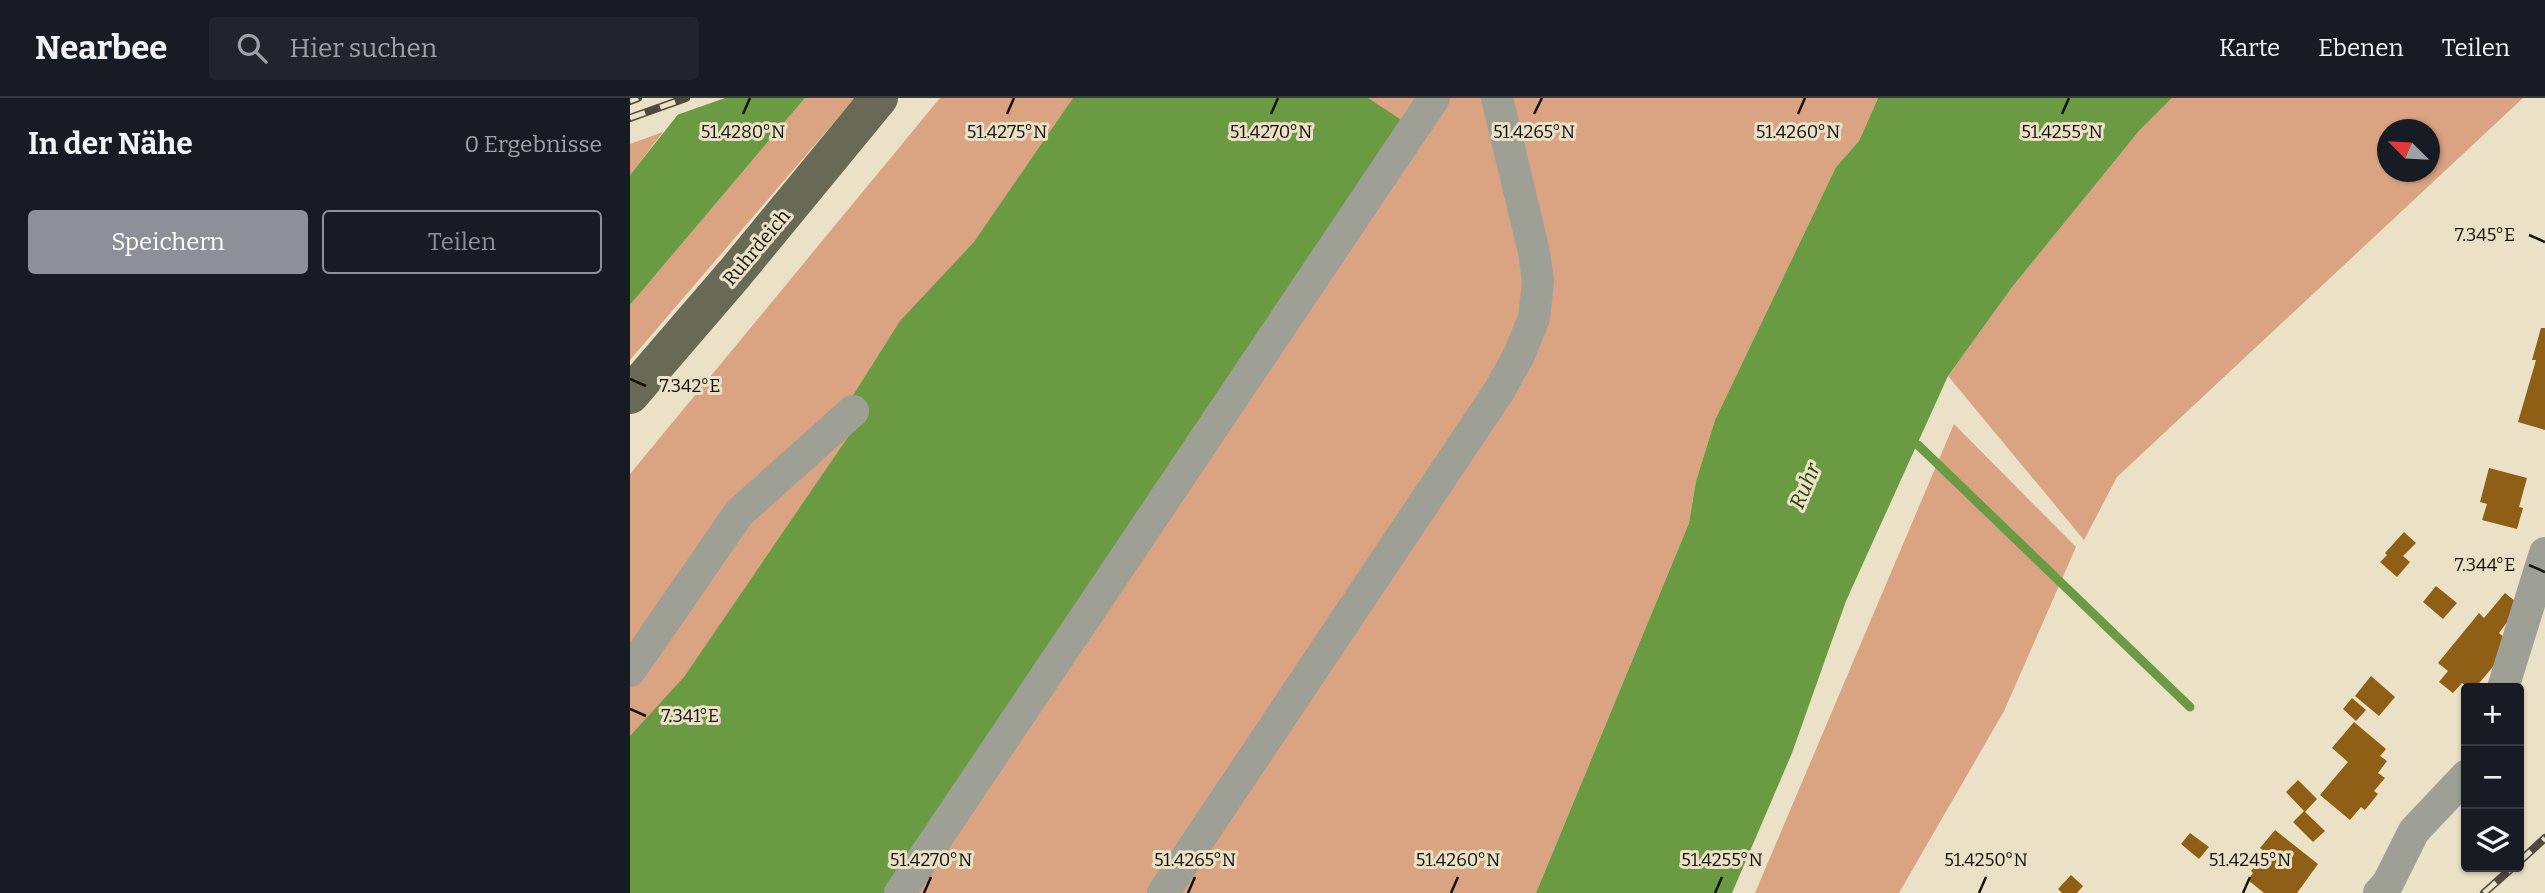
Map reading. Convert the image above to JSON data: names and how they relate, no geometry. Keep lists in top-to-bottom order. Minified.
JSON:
{"streets":{"main road":["Ruhrdeich"]},"water":["Ruhr"],"north":"top left","page":{"header":"Nearbee","search":"Hier suchen","nav":["Karte","Ebenen","Teilen"],"heading":["In der Nähe","0 Ergebnisse"],"buttons":["Speichern","Teilen"],"map_buttons":["+","−"]},"coordinates":["51.4280°N","51.4275°N","51.4270°N","51.4265°N","51.4260°N","51.4255°N","7.345°E","7.342°E","7.344°E","7.341°E","51.4250°N","51.4245°N"]}
